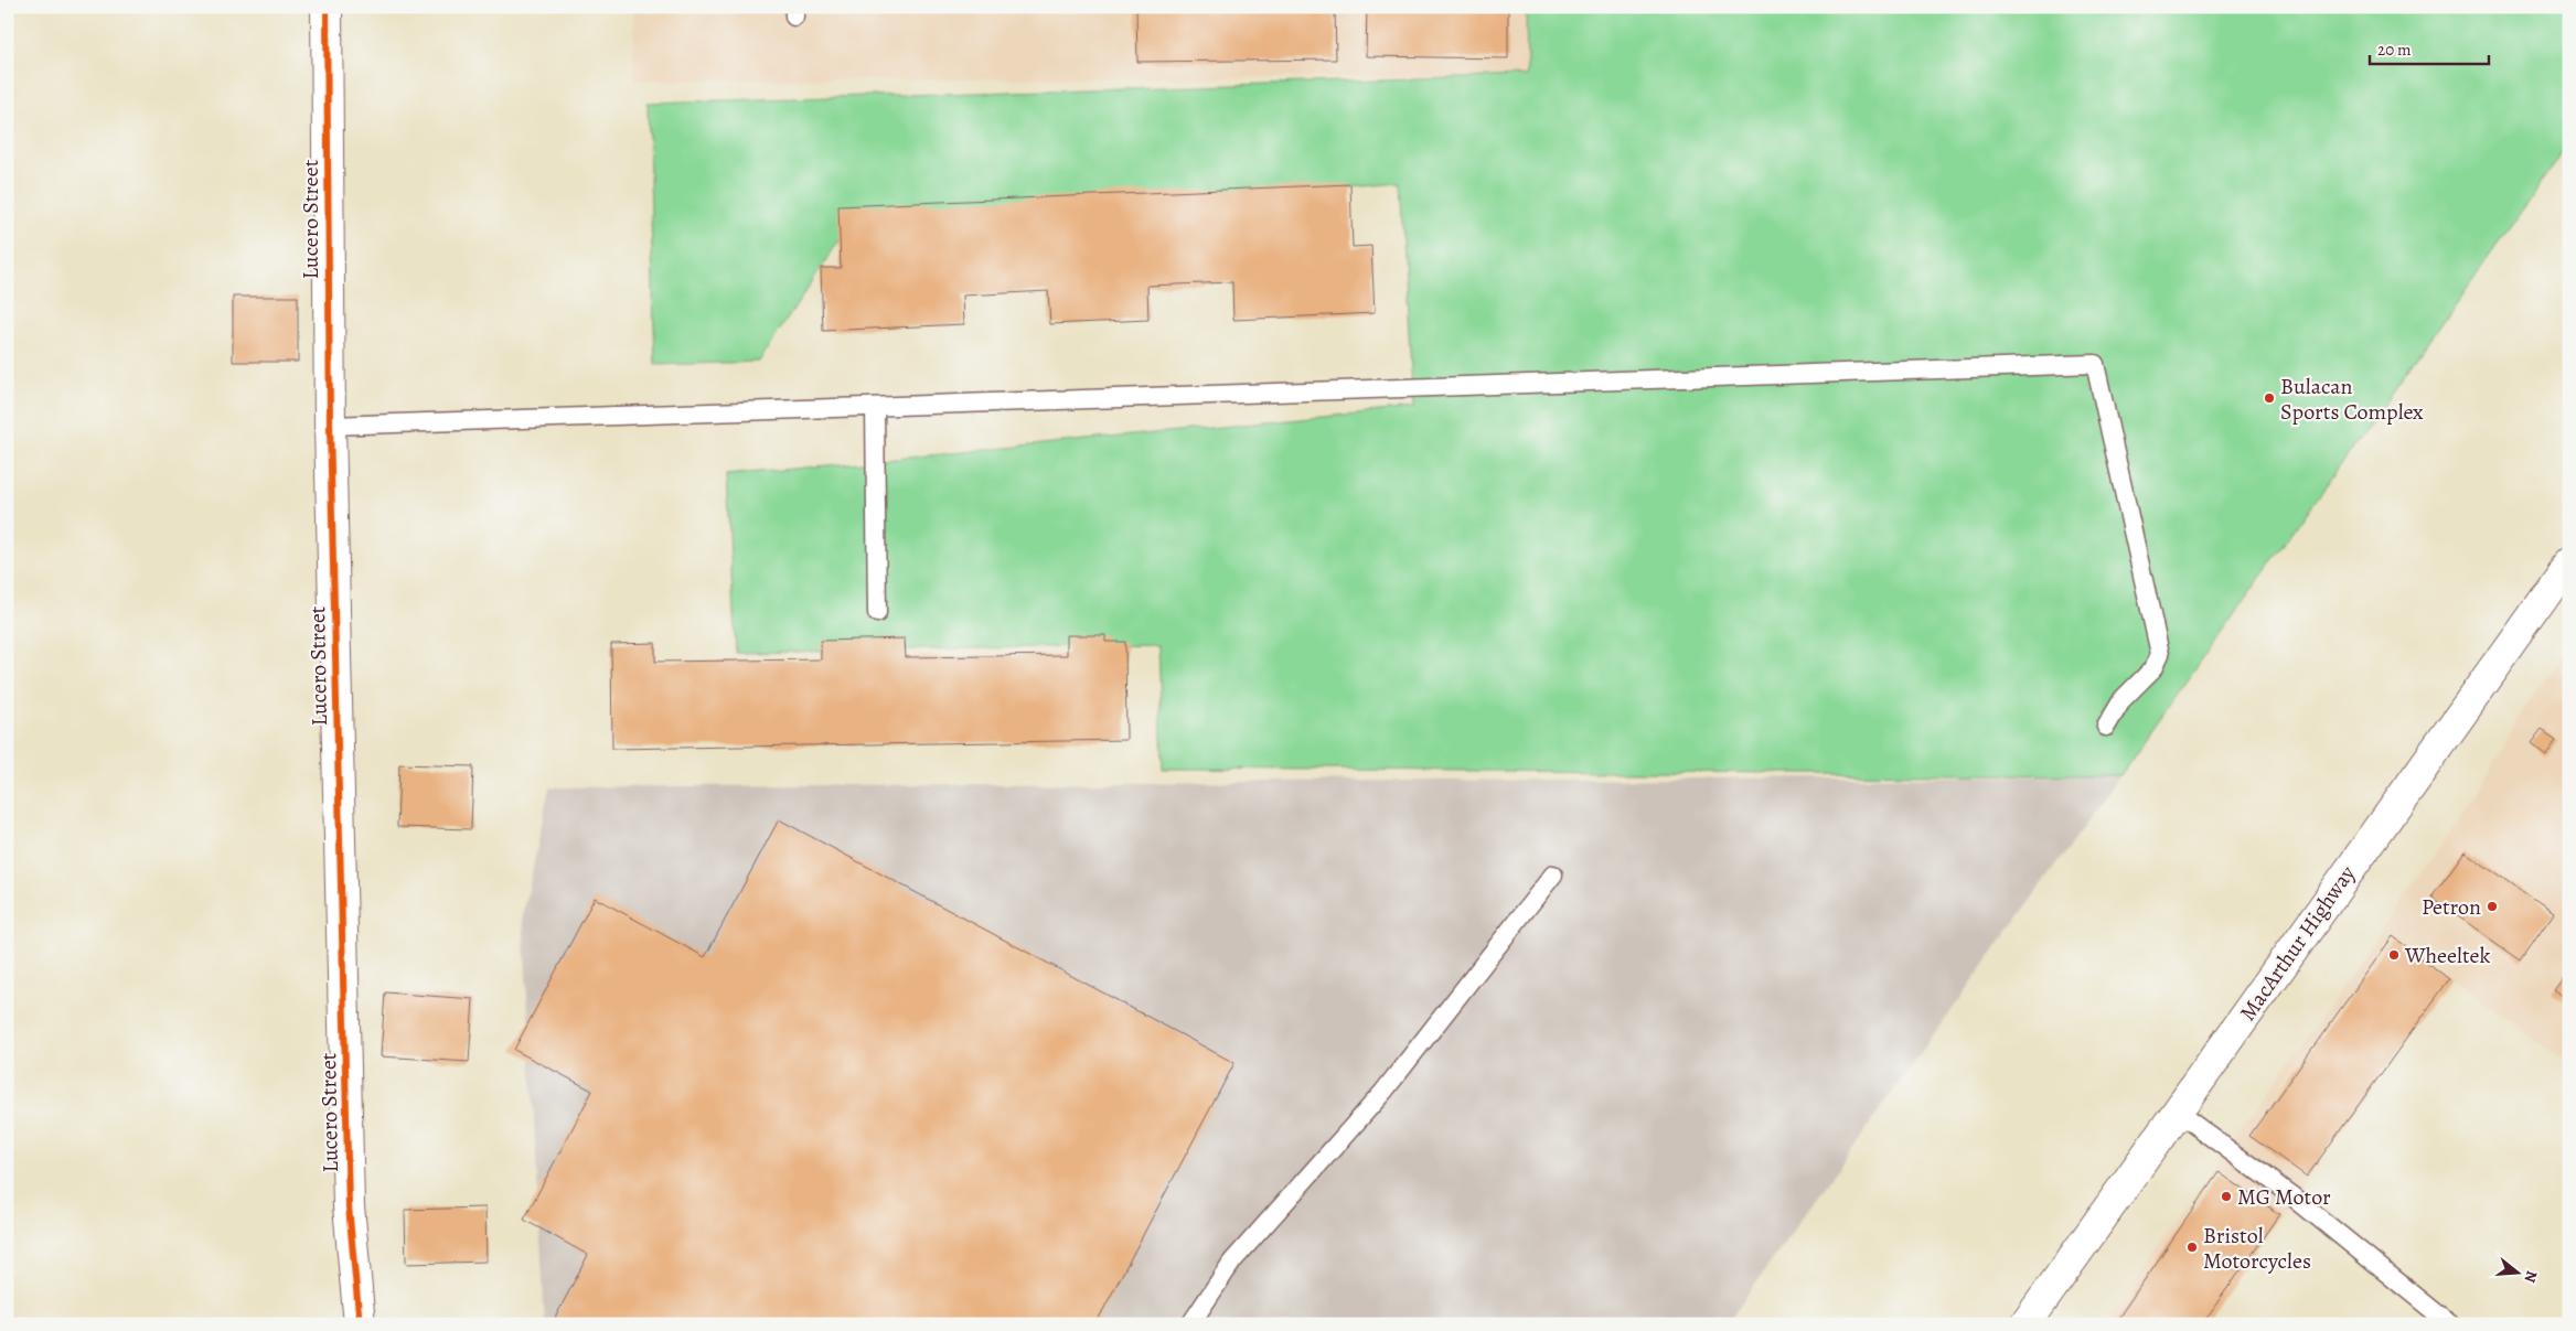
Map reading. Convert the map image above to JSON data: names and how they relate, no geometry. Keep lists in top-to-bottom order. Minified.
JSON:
{"streets":{"main road":["Lucero Street","MacArthur Highway"]},"places":["Bulacan Sports Complex","Petron","Wheeltek","MG Motor","Bristol Motorcycles"],"scale_bar":"20 m","north":"right"}
